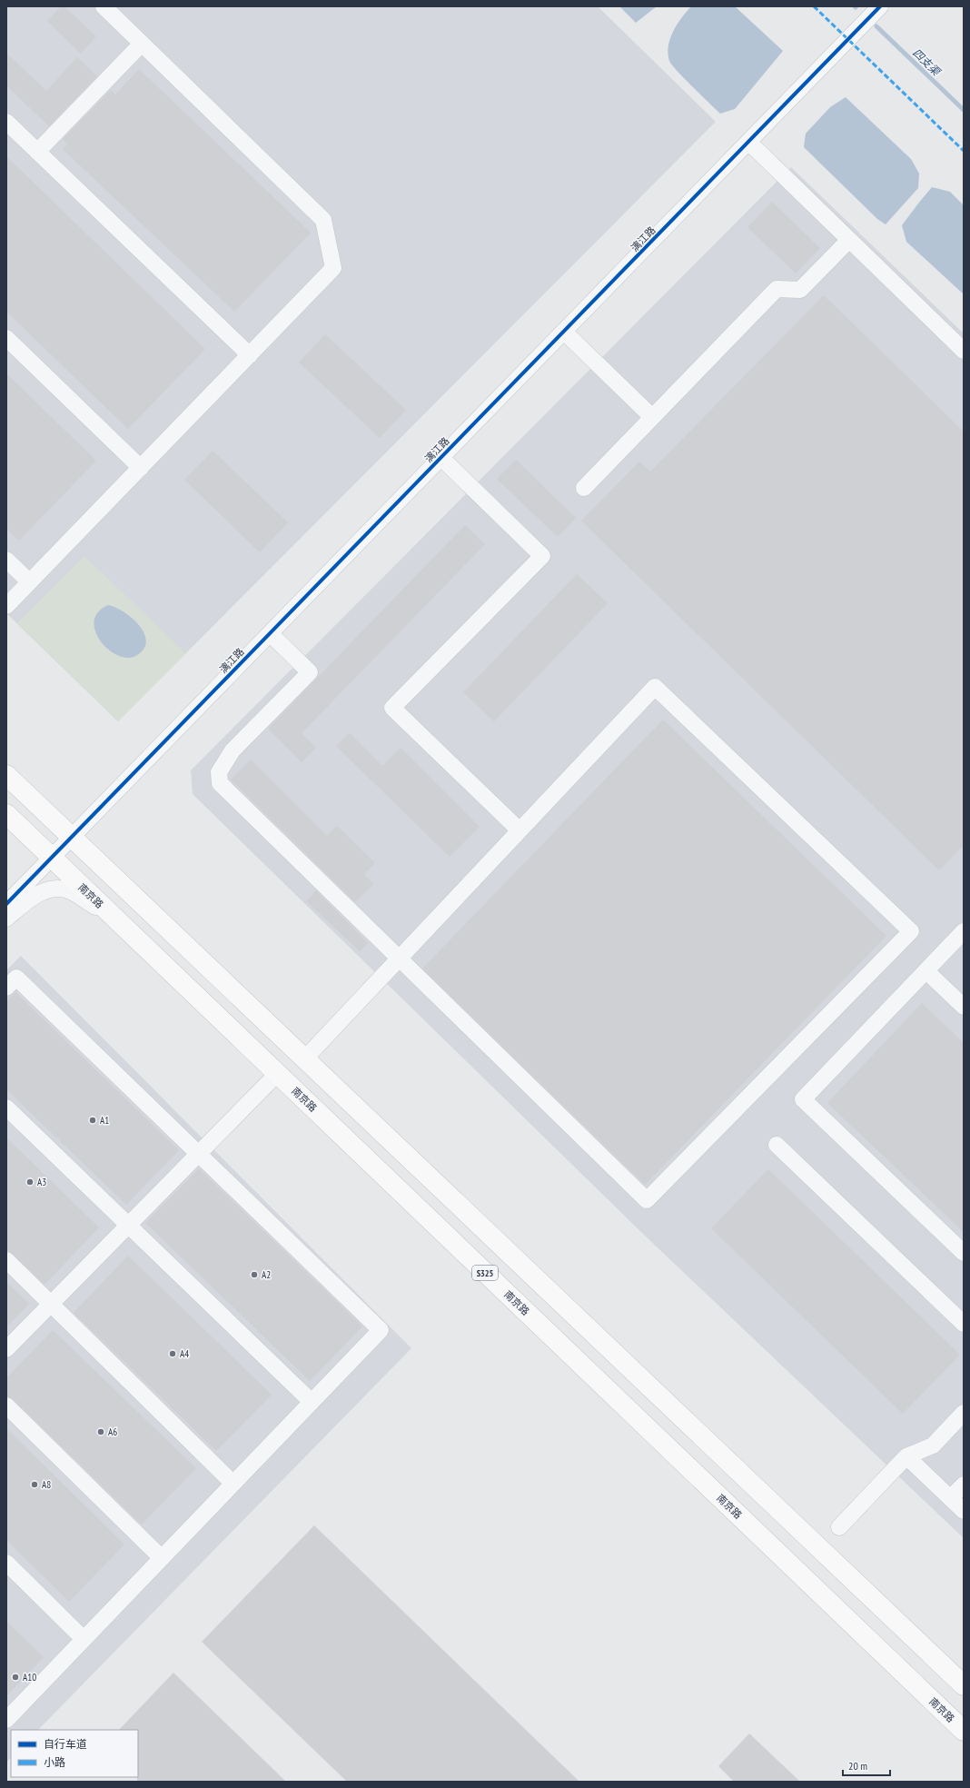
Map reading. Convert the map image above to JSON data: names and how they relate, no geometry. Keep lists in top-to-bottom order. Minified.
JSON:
{"streets":{"main road":["南京路","S325"],"street":["漓江路"]},"crossings":[["漓江路","南京路"]],"water":["四支渠"],"places":["A1","A3","A2","A4","A6","A8","A10"],"legend":["自行车道","小路"],"scale_bar":"20 m"}
